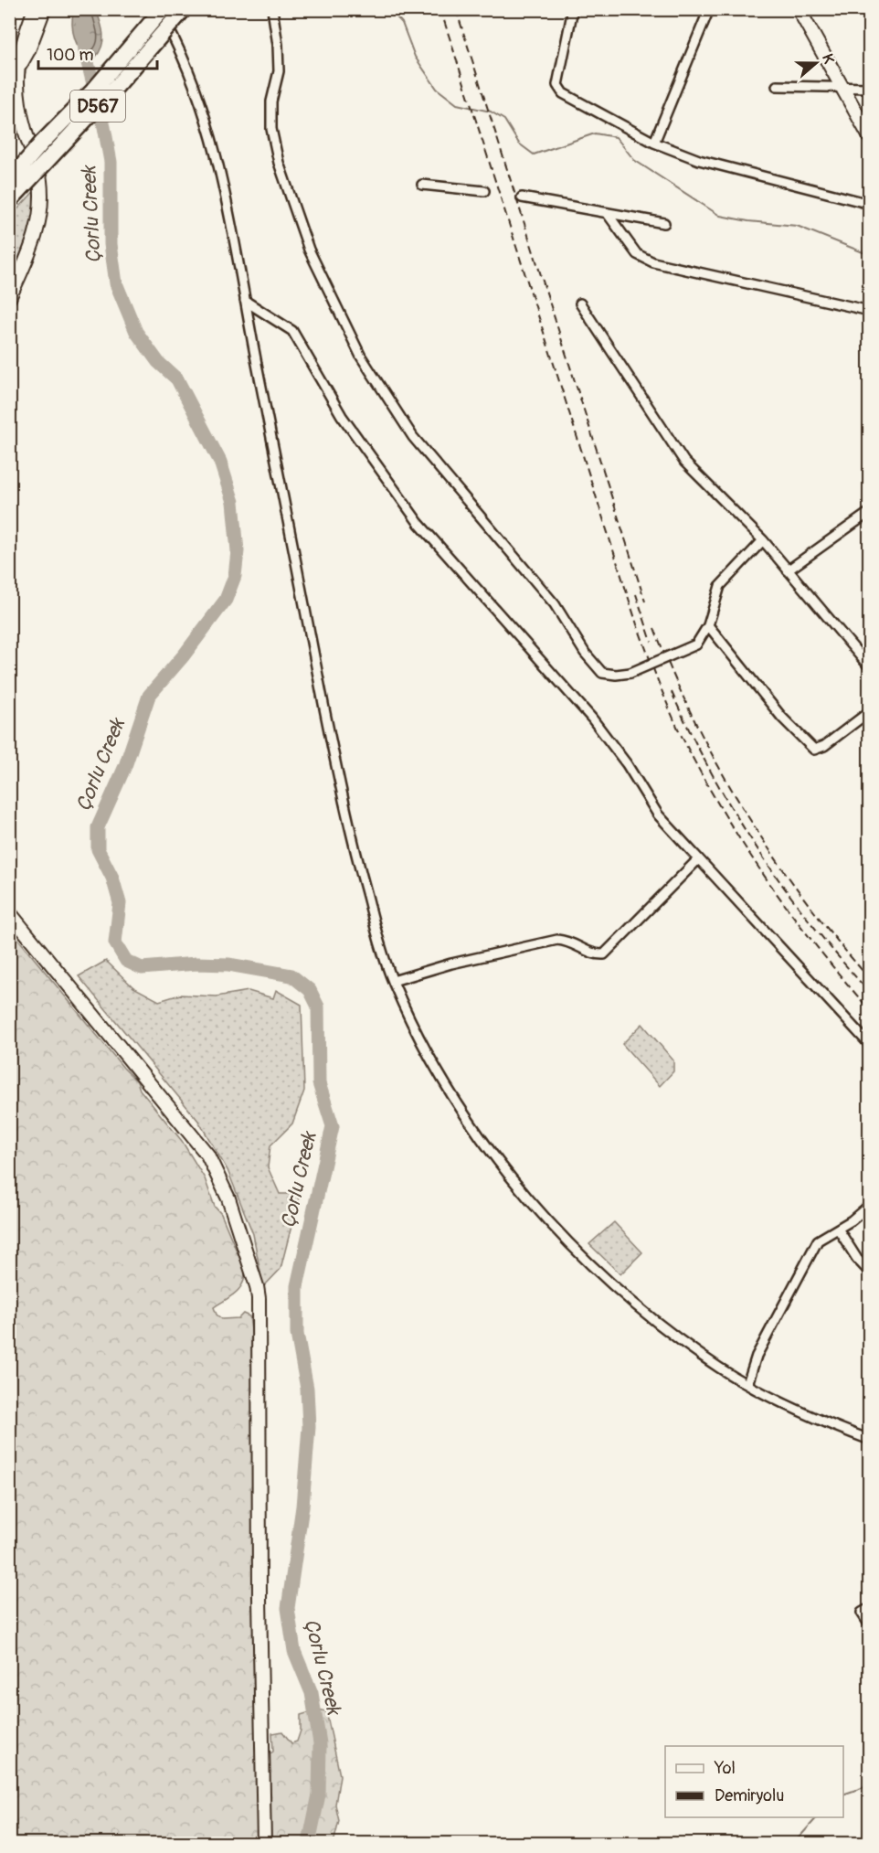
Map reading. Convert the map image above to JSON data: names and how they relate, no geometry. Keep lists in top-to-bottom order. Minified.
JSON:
{"streets":{"highway":["D567"]},"water":["Çorlu Creek"],"legend":["Yol","Demiryolu"],"scale_bar":"100 m","north":"right"}
